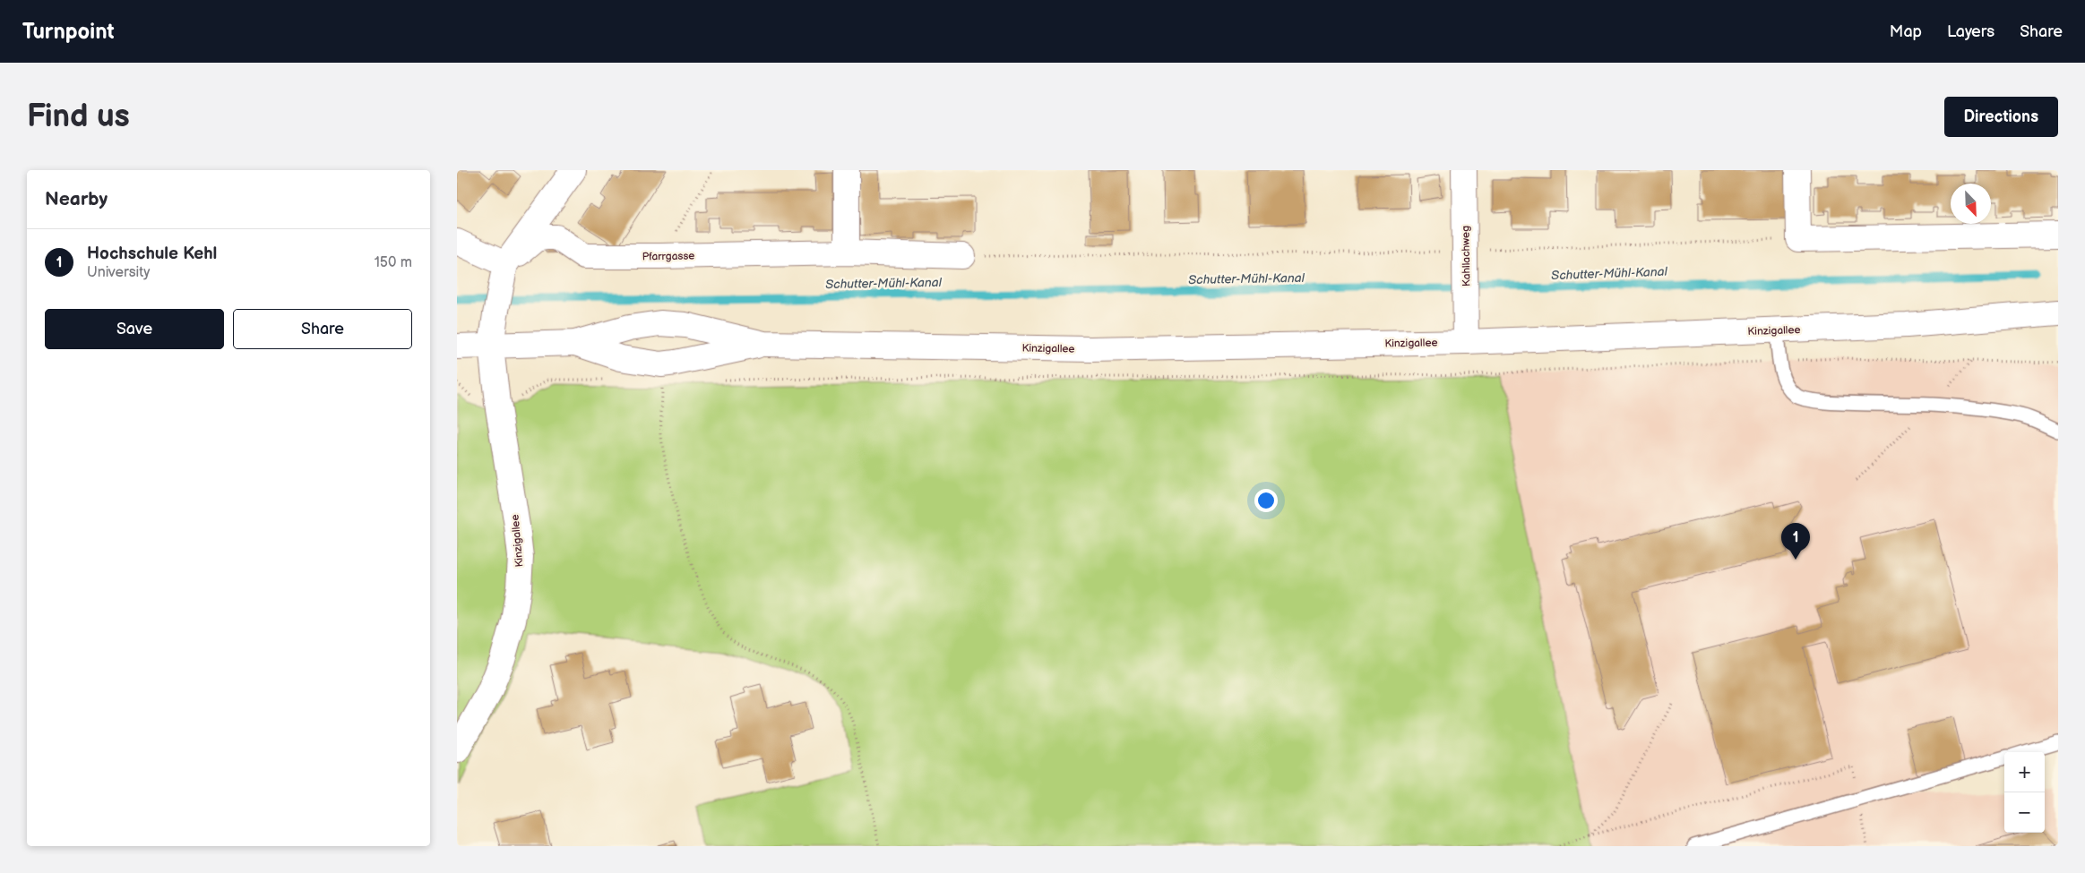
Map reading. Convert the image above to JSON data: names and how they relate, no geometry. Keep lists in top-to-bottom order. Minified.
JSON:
{"streets":{"street":["Pfarrgasse","Kahllachweg","Kinzigallee"]},"crossings":[["Kahllachweg","Kinzigallee"]],"water":["Schutter-Mühl-Kanal"],"north":"bottom right","page":{"header":"Turnpoint","nav":["Map","Layers","Share"],"buttons":["Directions",["Save","Share"]],"title":"Find us","heading":"Nearby","list":[{"mark":"1","name":"Hochschule Kehl","note":"University","value":"150 m"}],"pins":"1","map_buttons":["+","−"]}}
